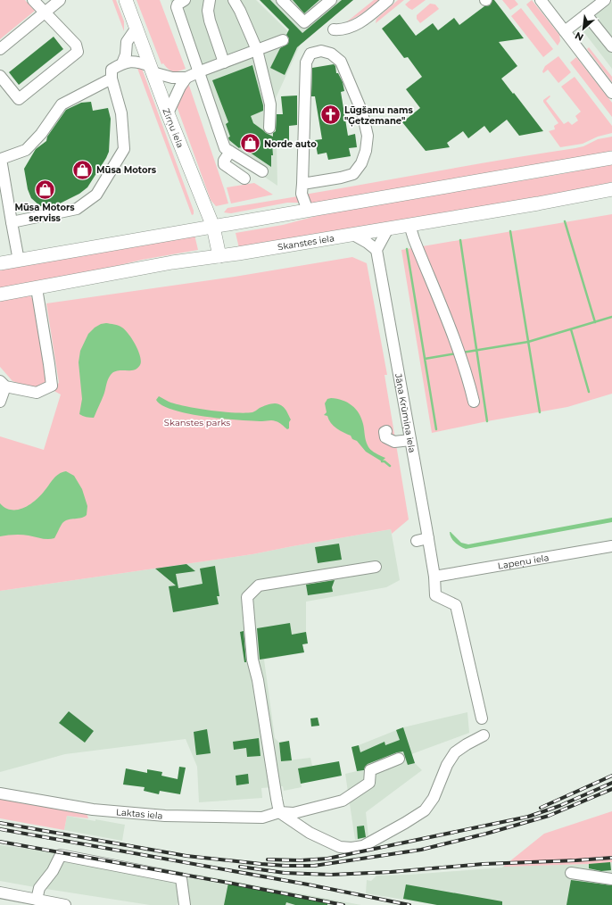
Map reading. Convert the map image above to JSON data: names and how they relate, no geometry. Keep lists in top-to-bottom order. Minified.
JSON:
{"streets":{"main road":["Zirņu iela","Skanstes iela"],"street":["Jāņa Krūmiņa iela","Lapeņu iela","Laktas iela"]},"crossings":[["Zirņu iela","Skanstes iela"],["Jāņa Krūmiņa iela","Lapeņu iela"]],"parks":["Skanstes parks"],"places":{"church":["Lūgšanu nams \"Ģetzemane\""],"shop":["Norde auto","Mūsa Motors","Mūsa Motors serviss"]},"north":"bottom left"}
